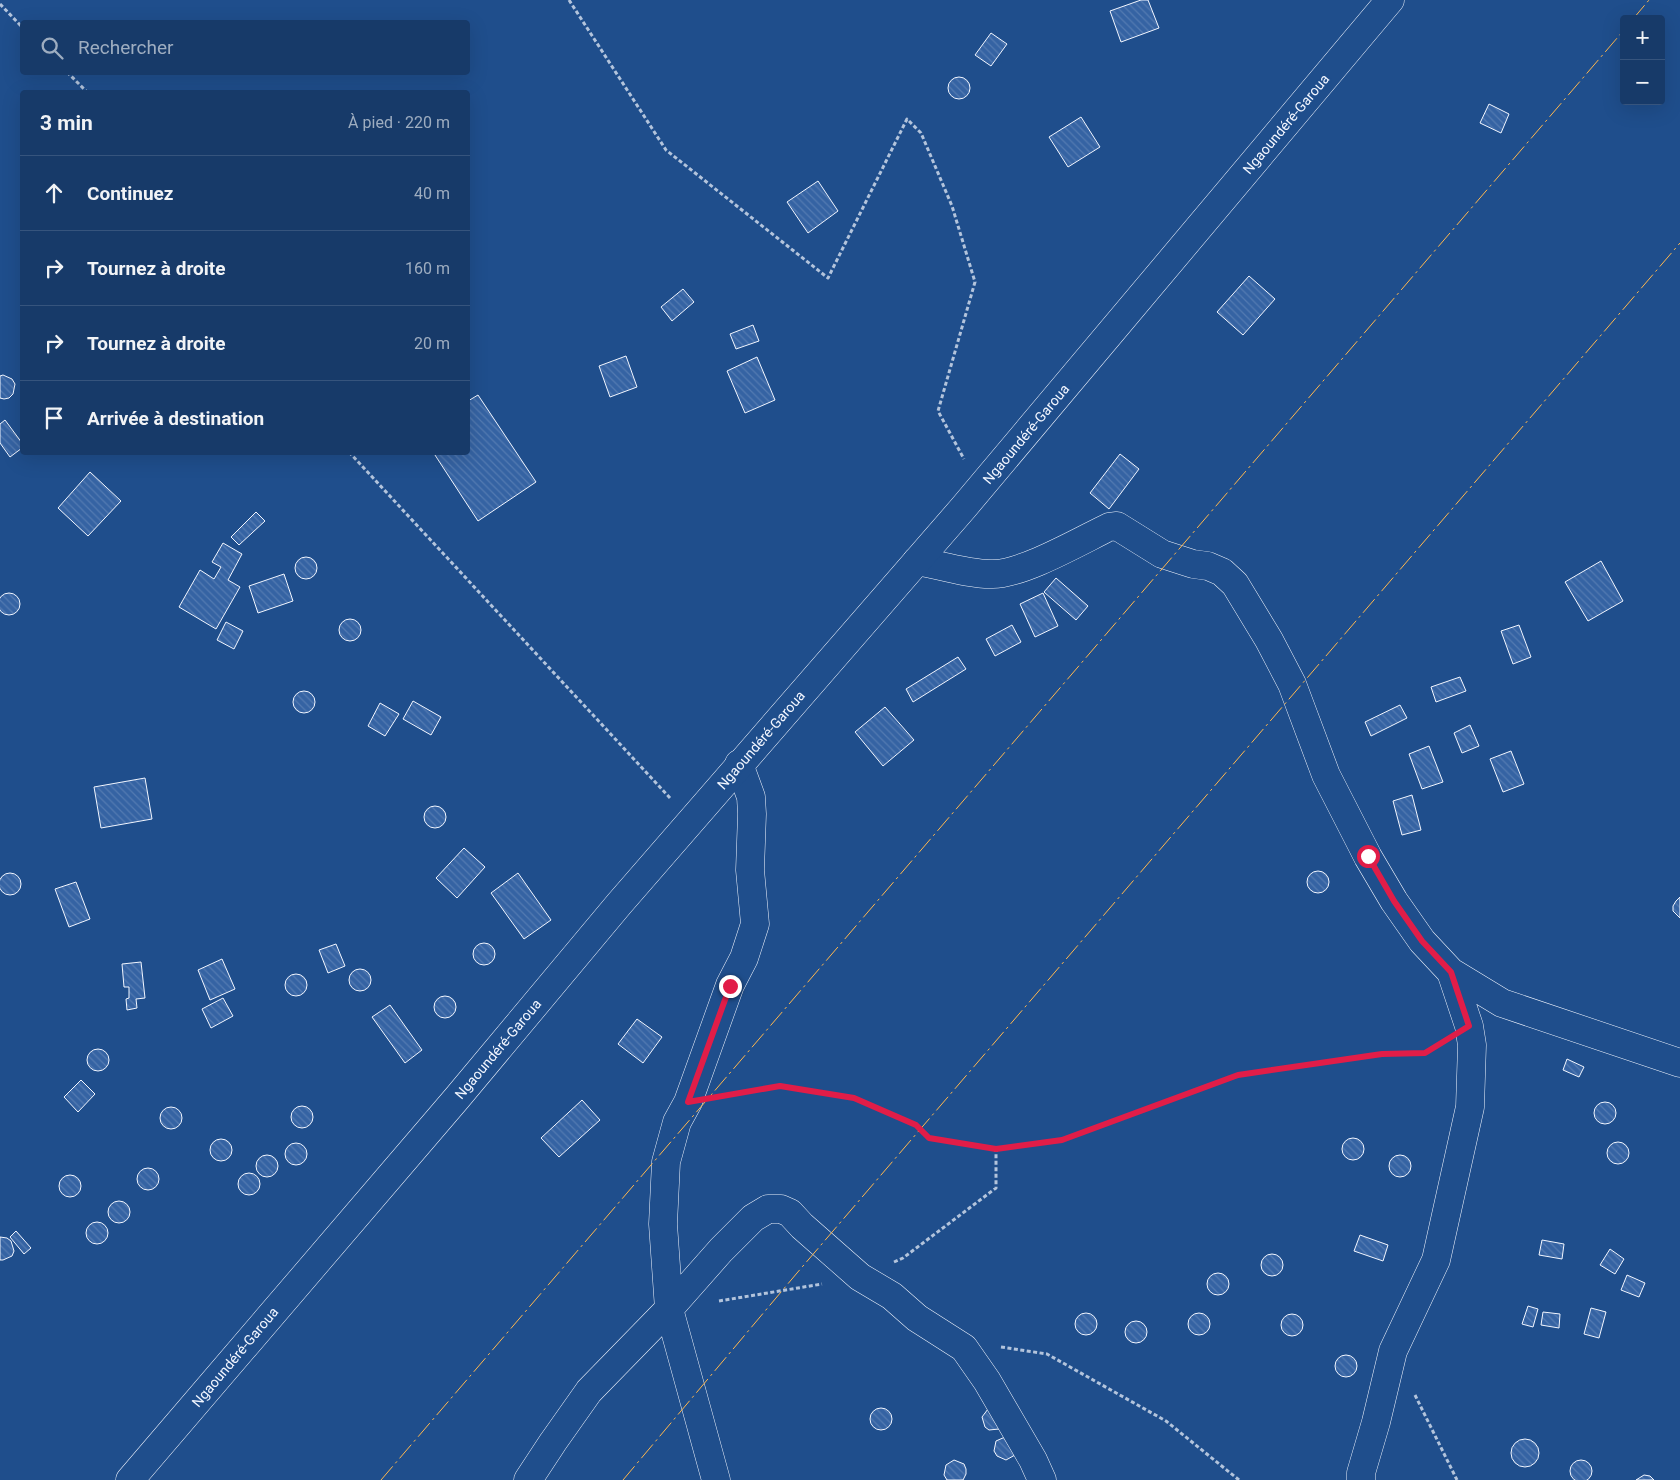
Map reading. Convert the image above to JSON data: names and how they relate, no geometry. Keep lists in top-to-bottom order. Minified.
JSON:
{"streets":{"main road":["Ngaoundéré-Garoua"]},"page":{"map_buttons":["+","−"],"search":"Rechercher","heading":["3 min","À pied · 220 m"],"list":[["Continuez","40 m"],["Tournez à droite","160 m"],["Tournez à droite","20 m"],"Arrivée à destination"]}}
